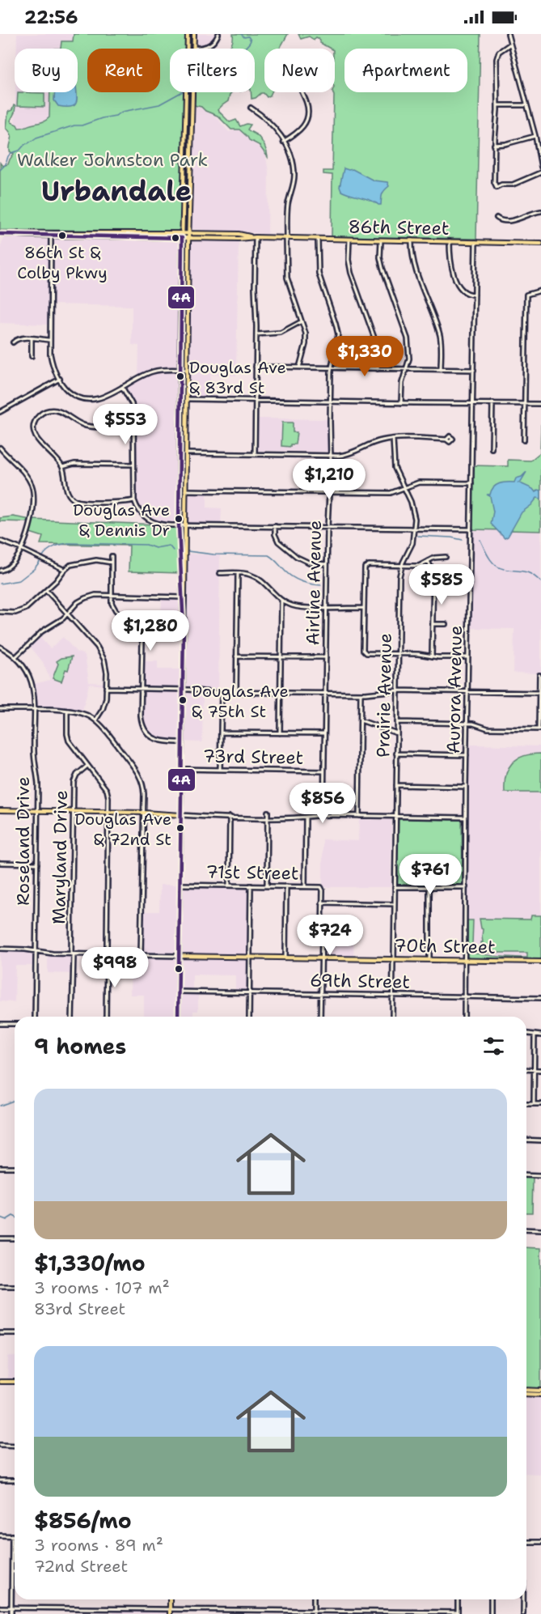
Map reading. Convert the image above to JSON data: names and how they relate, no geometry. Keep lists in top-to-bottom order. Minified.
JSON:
{"streets":{"main road":["86th Street","70th Street"],"street":["Airline Avenue","Aurora Avenue","Prairie Avenue","73rd Street","Roseland Drive","Maryland Drive","71st Street","69th Street"]},"crossings":[["86th Street","Airline Avenue"],["86th Street","Aurora Avenue"],["Airline Avenue","73rd Street"],["Aurora Avenue","70th Street"],["Aurora Avenue","69th Street"],["Prairie Avenue","70th Street"],["Prairie Avenue","69th Street"],["Roseland Drive","70th Street"],["Maryland Drive","70th Street"]],"districts":["Urbandale"],"parks":["Walker Johnston Park"],"places":["86th St & Colby Pkwy","Douglas Ave & 83rd St","Douglas Ave & Dennis Dr","Douglas Ave & 75th St","Douglas Ave & 72nd St"],"lines":["transit line 4A"],"page":{"status":"22:56","chip":["Buy","Rent","Filters","New","Apartment"],"price":["$1,330","$553","$1,210","$585","$1,280","$856","$761","$724","$998"],"heading":"9 homes","list":[{"name":"$1,330/mo","note":"3 rooms · 107 m² · 83rd Street"},{"name":"$856/mo","note":"3 rooms · 89 m² · 72nd Street"}]}}
